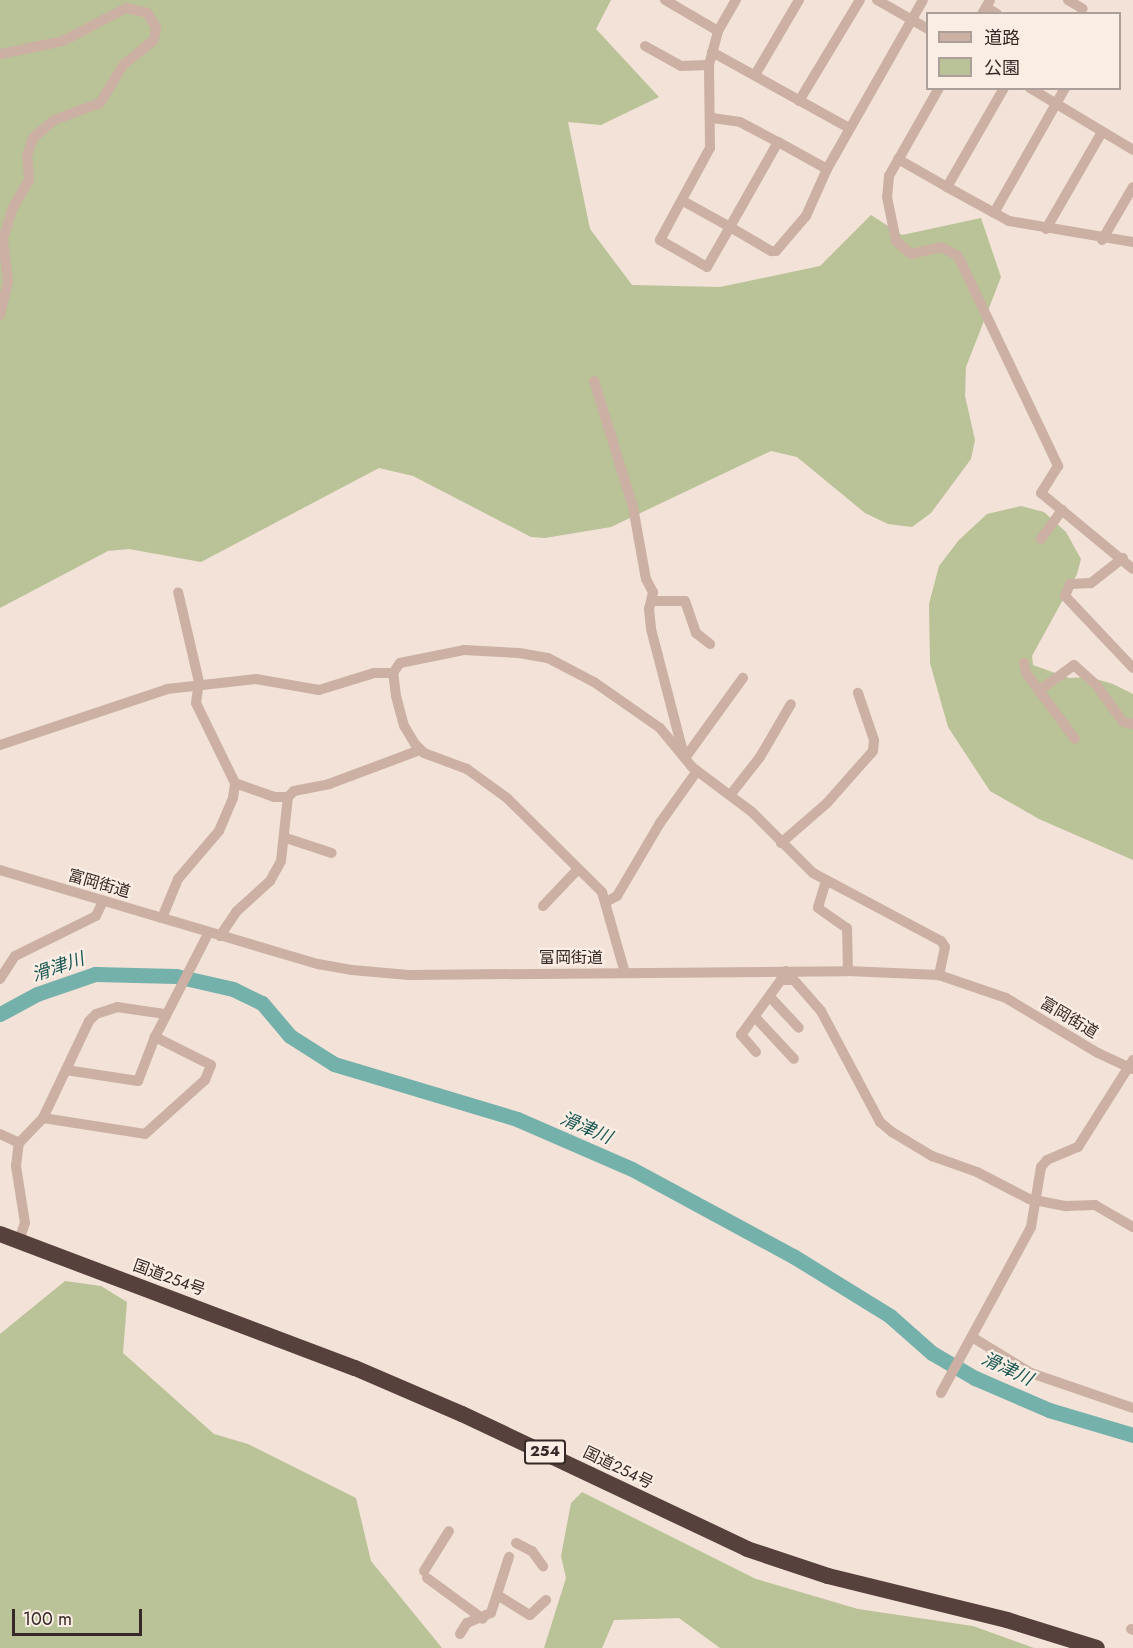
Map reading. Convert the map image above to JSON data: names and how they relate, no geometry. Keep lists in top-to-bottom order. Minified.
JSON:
{"streets":{"highway":["国道254号","254"],"street":["富岡街道"]},"water":["滑津川"],"legend":["道路","公園"],"scale_bar":"100 m"}
